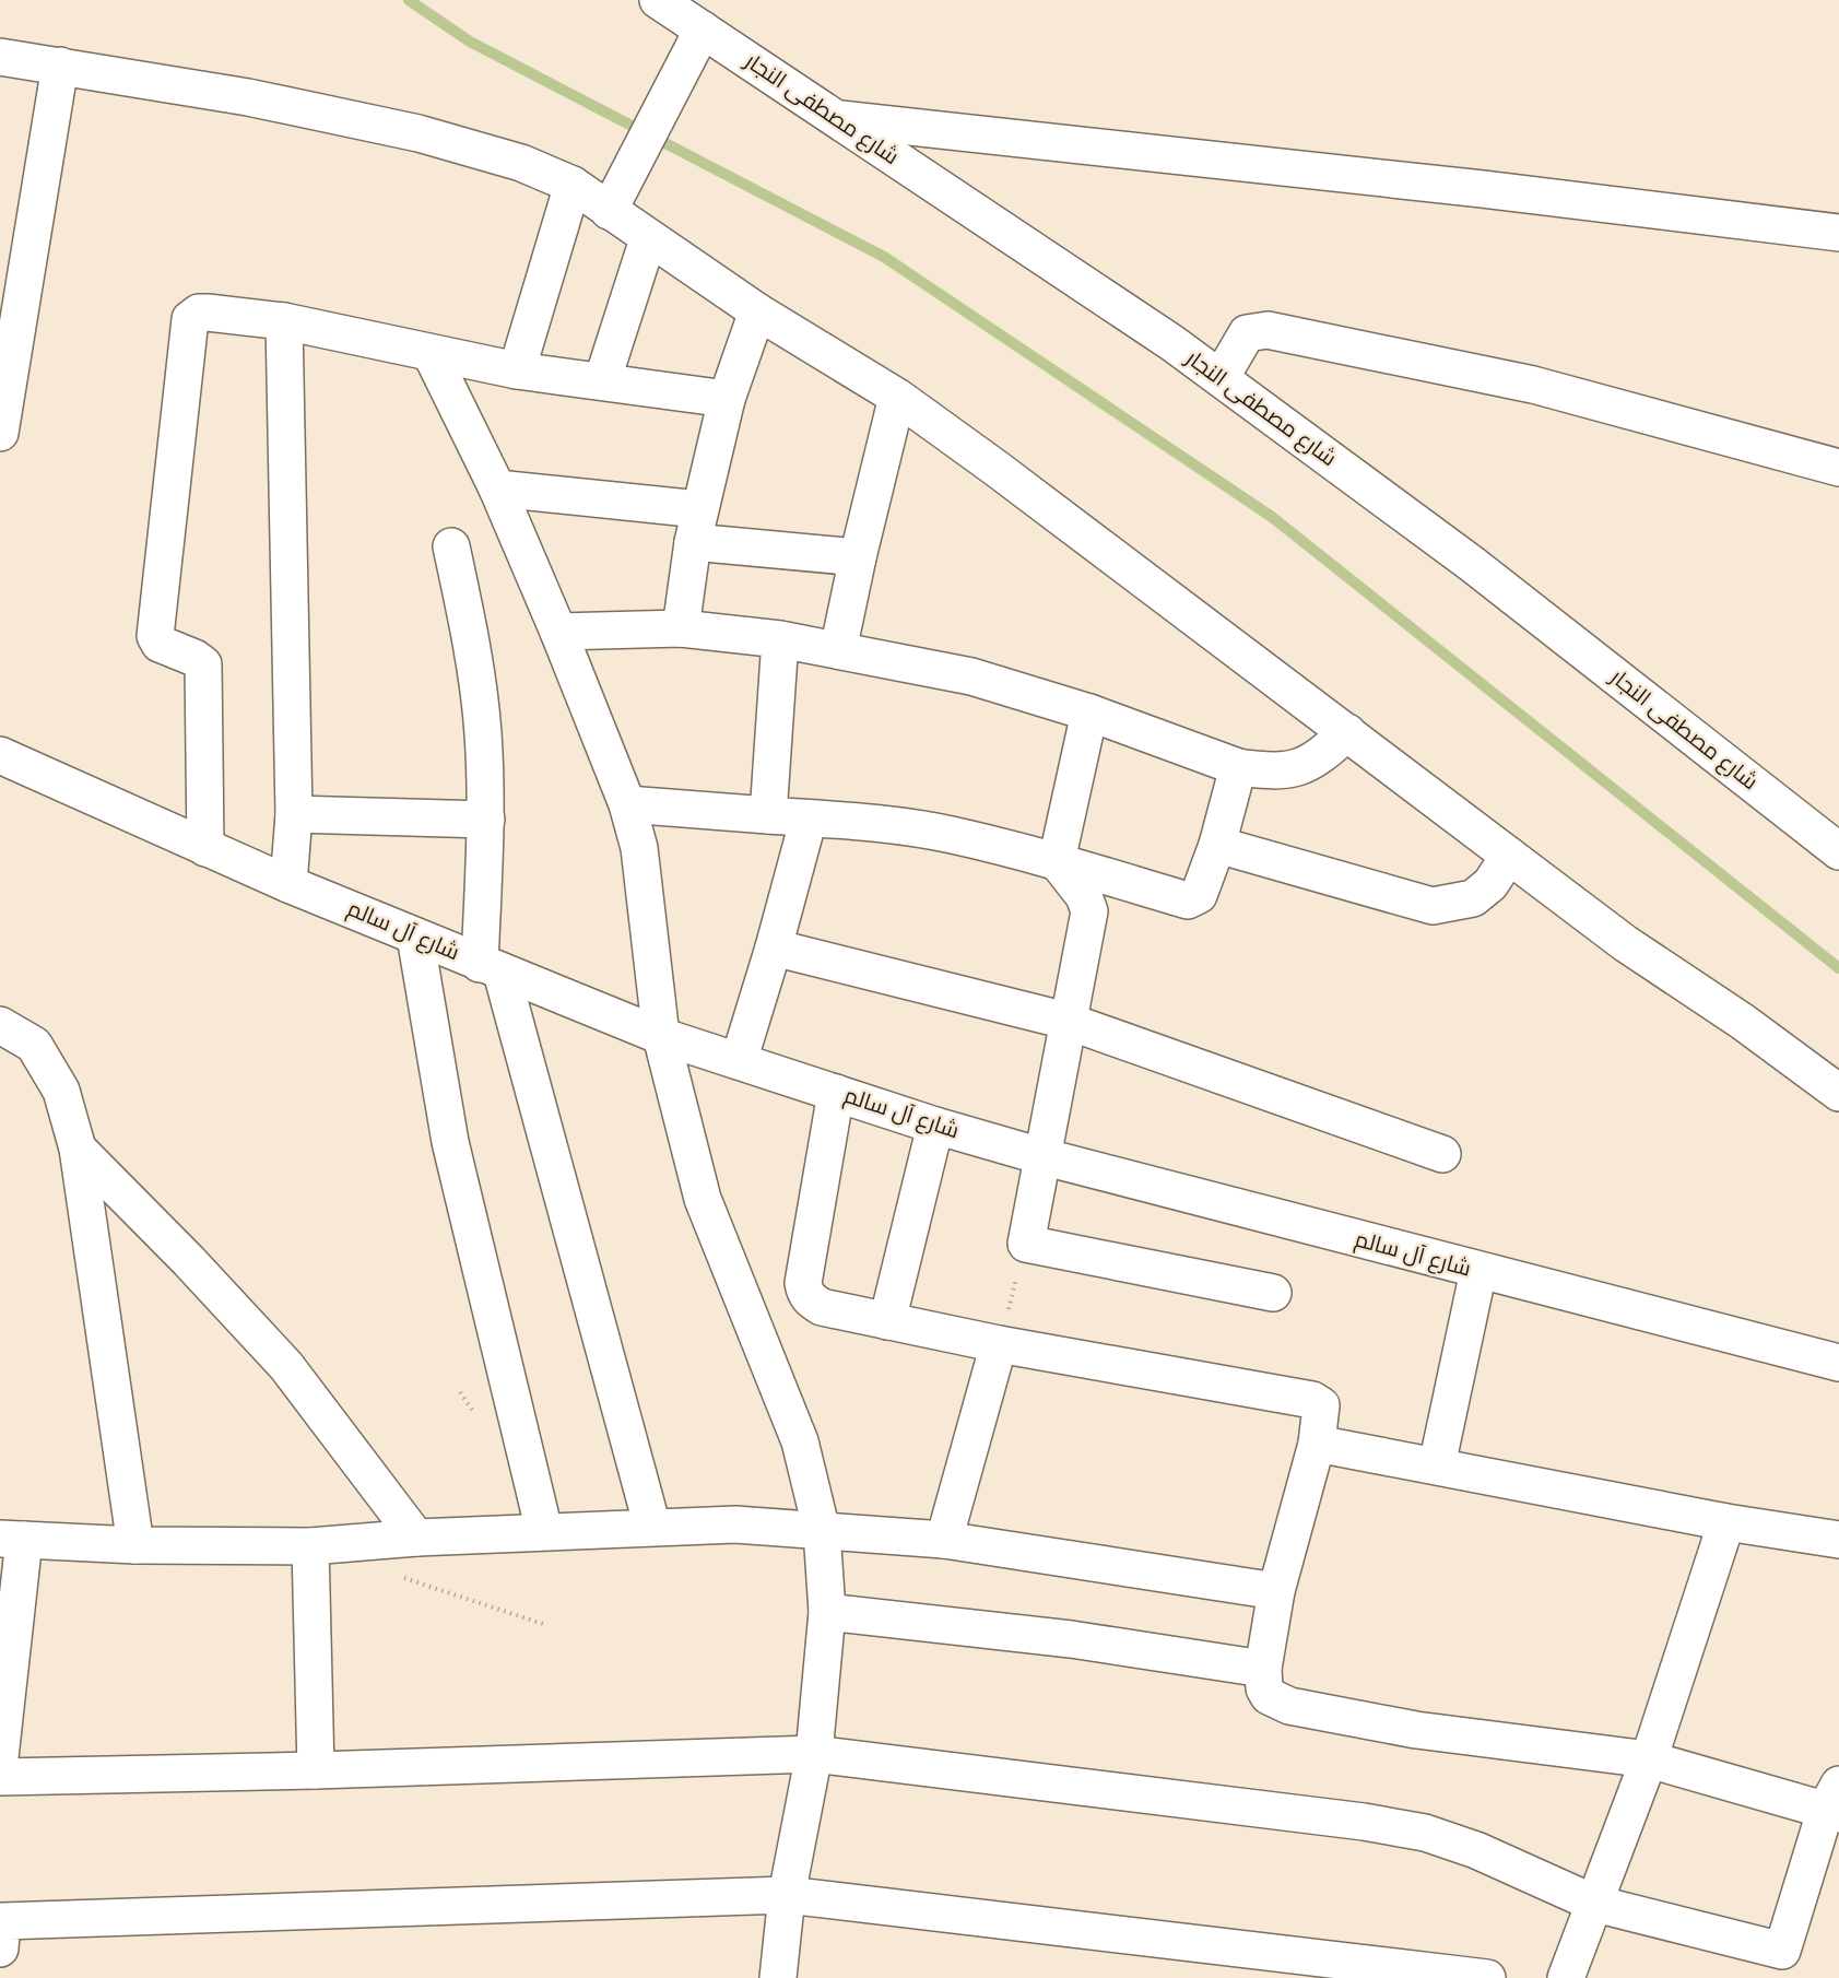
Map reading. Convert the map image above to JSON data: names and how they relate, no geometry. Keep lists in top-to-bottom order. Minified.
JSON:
{"streets":{"street":["شارع مصطفى النجار","شارع آل سالم"]}}
